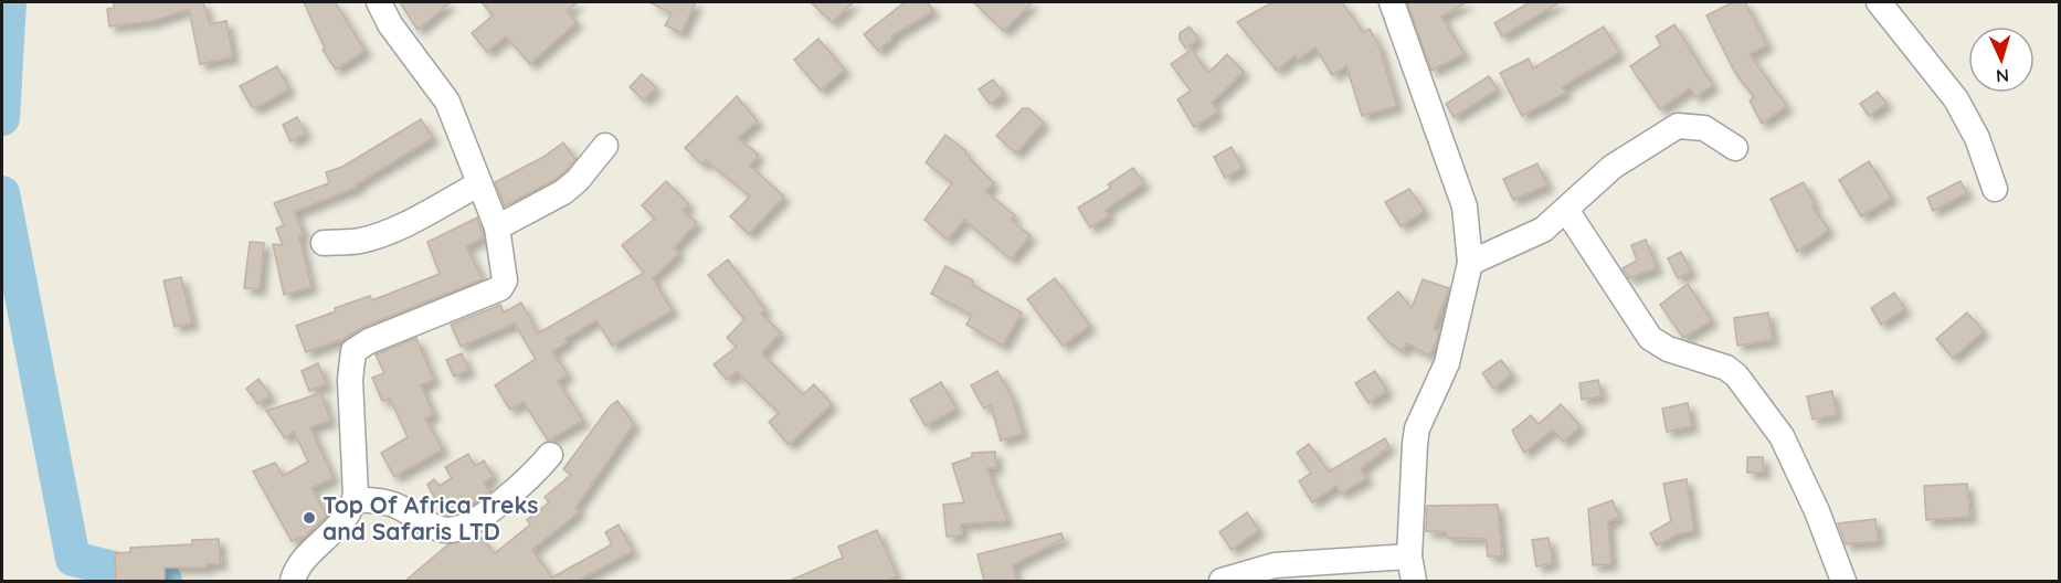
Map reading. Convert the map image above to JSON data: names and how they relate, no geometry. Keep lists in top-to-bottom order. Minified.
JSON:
{"places":["Top Of Africa Treks and Safaris LTD"],"north":"bottom"}
